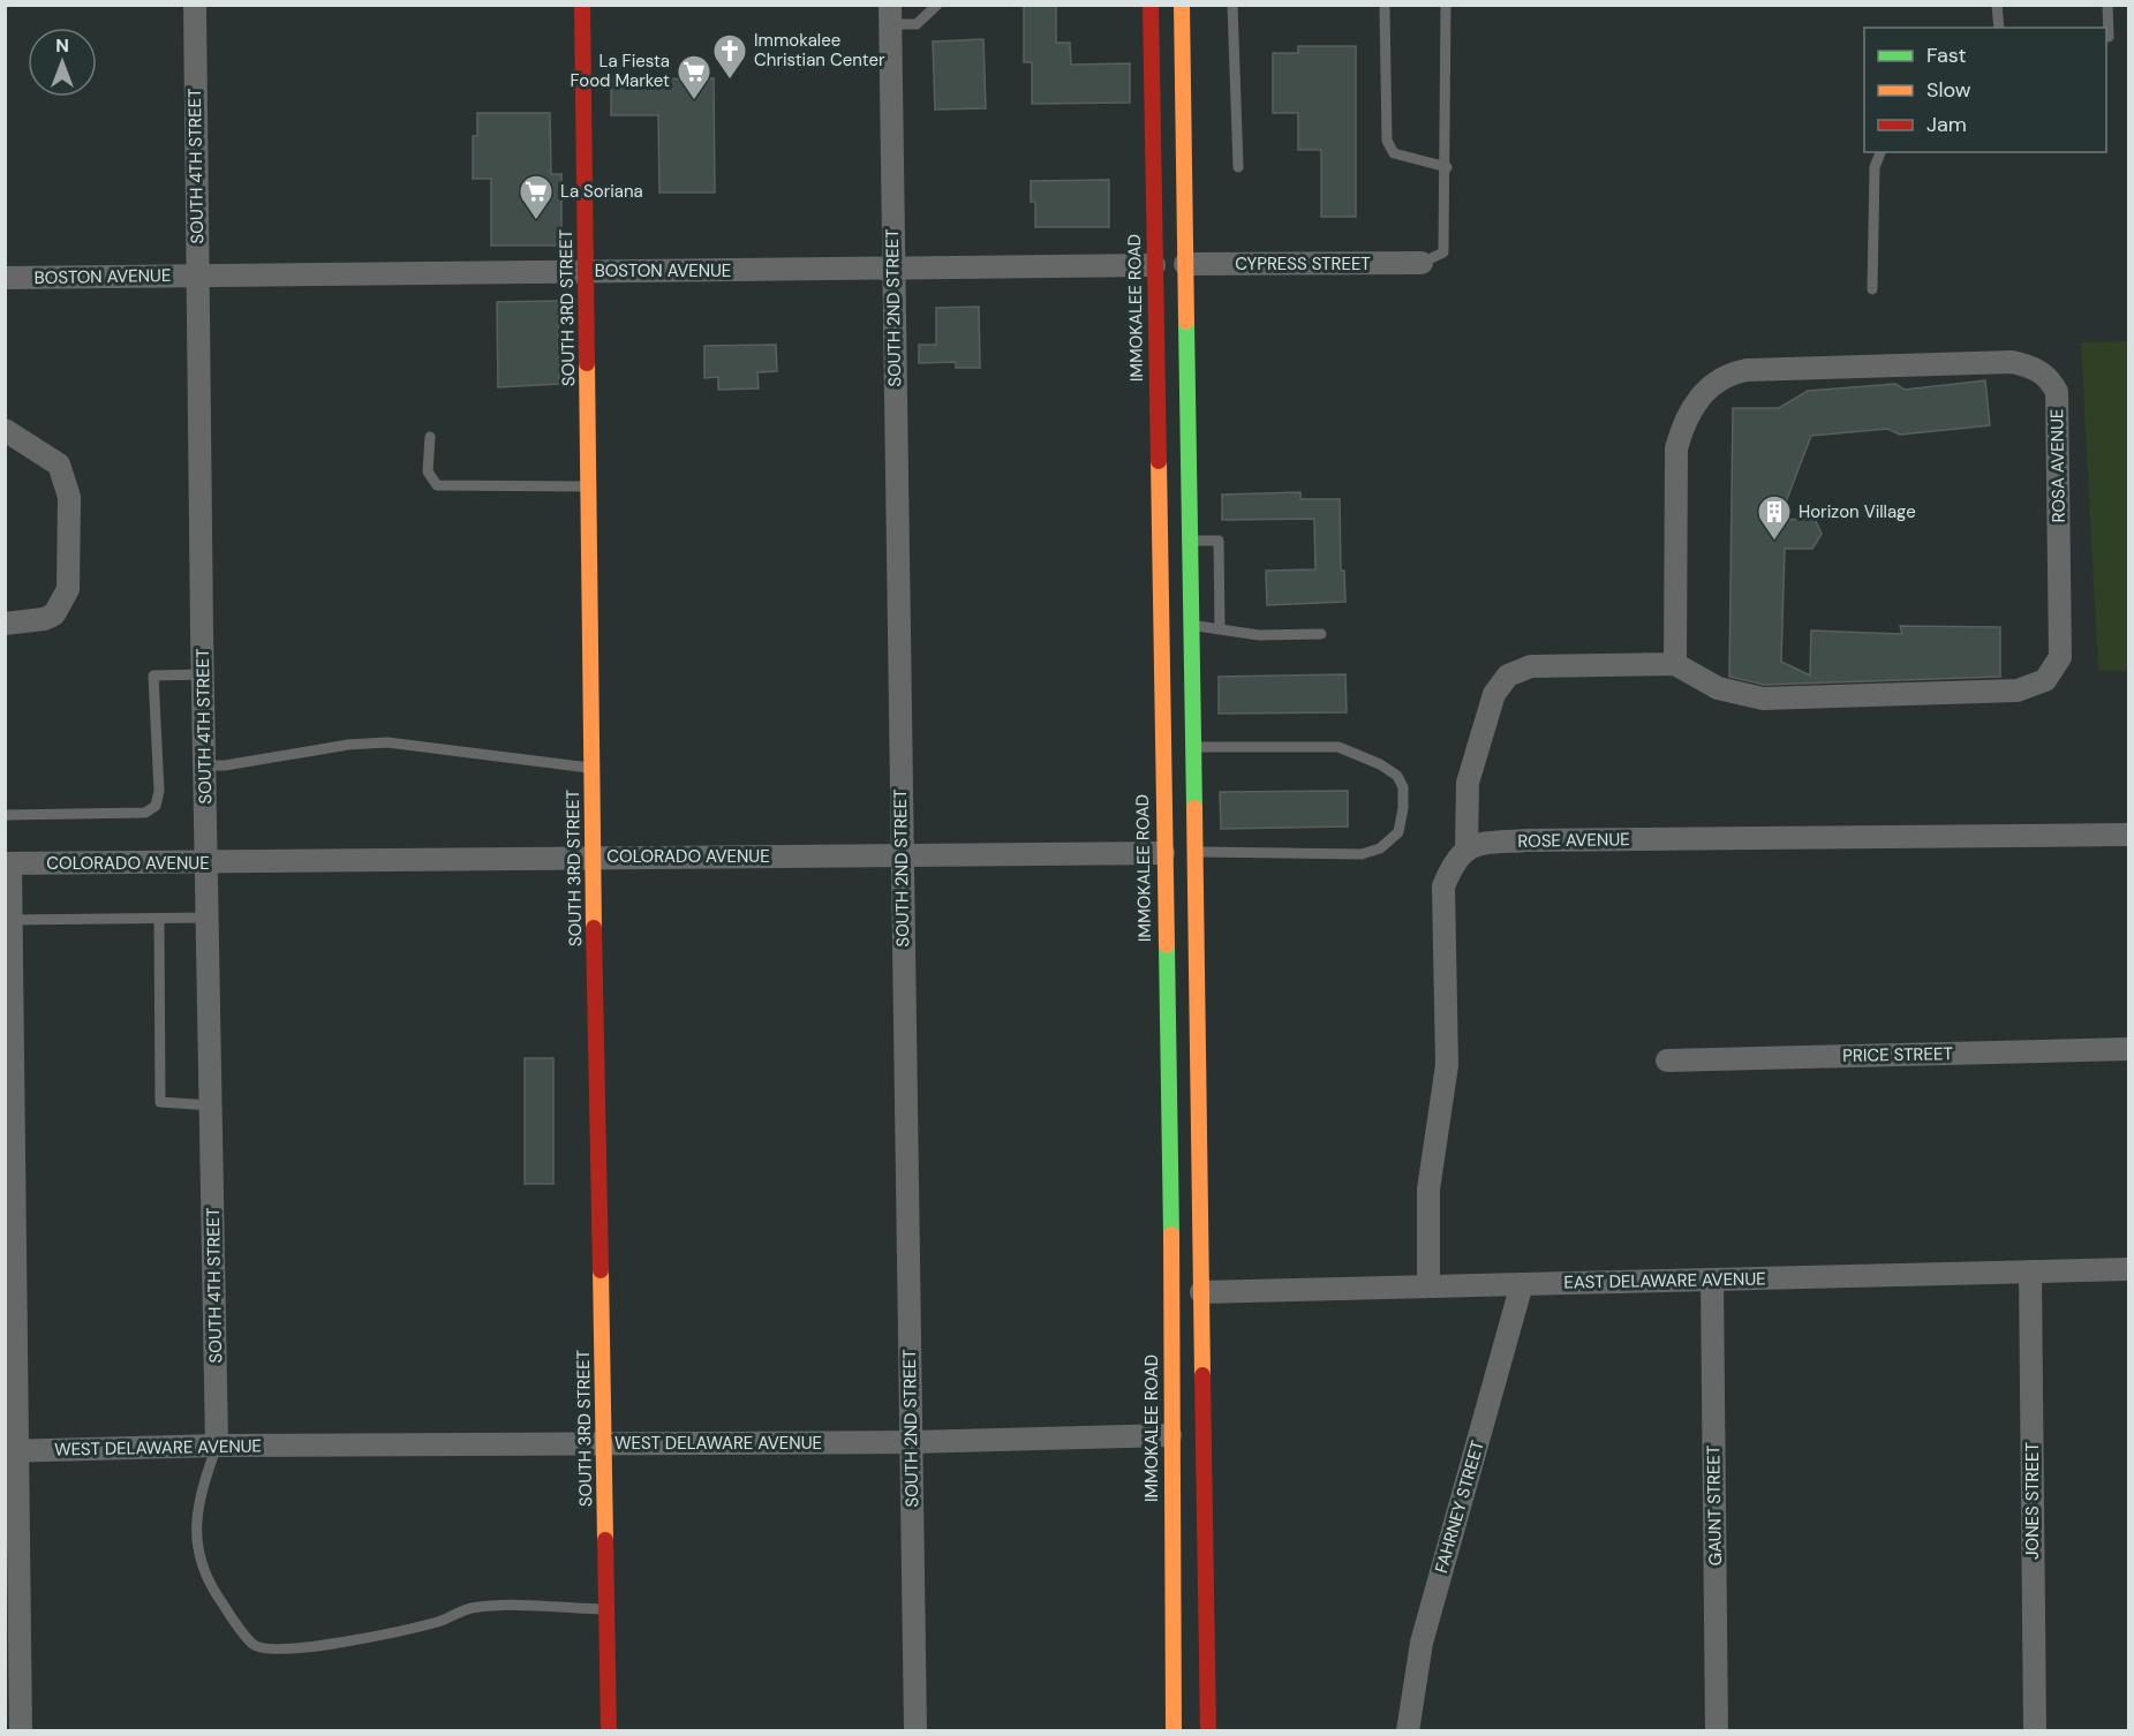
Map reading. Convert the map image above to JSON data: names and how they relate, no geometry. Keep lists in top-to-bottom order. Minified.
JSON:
{"streets":{"main road":["SOUTH 3RD STREET","IMMOKALEE ROAD"],"street":["SOUTH 4TH STREET","CYPRESS STREET","BOSTON AVENUE","SOUTH 2ND STREET","ROSA AVENUE","ROSE AVENUE","COLORADO AVENUE","PRICE STREET","EAST DELAWARE AVENUE","WEST DELAWARE AVENUE","JONES STREET","GAUNT STREET","FAHRNEY STREET"]},"crossings":[["SOUTH 4TH STREET","BOSTON AVENUE"],["SOUTH 4TH STREET","COLORADO AVENUE"],["SOUTH 4TH STREET","WEST DELAWARE AVENUE"],["BOSTON AVENUE","SOUTH 3RD STREET"],["BOSTON AVENUE","SOUTH 2ND STREET"],["BOSTON AVENUE","IMMOKALEE ROAD"],["SOUTH 3RD STREET","COLORADO AVENUE"],["SOUTH 3RD STREET","WEST DELAWARE AVENUE"],["SOUTH 2ND STREET","COLORADO AVENUE"],["SOUTH 2ND STREET","WEST DELAWARE AVENUE"],["IMMOKALEE ROAD","COLORADO AVENUE"],["IMMOKALEE ROAD","WEST DELAWARE AVENUE"],["EAST DELAWARE AVENUE","JONES STREET"],["EAST DELAWARE AVENUE","GAUNT STREET"],["EAST DELAWARE AVENUE","FAHRNEY STREET"]],"places":{"church":["Immokalee Christian Center"],"supermarket":["La Fiesta Food Market","La Soriana"],"building":["Horizon Village"]},"legend":["Fast","Slow","Jam"],"north":"top"}
